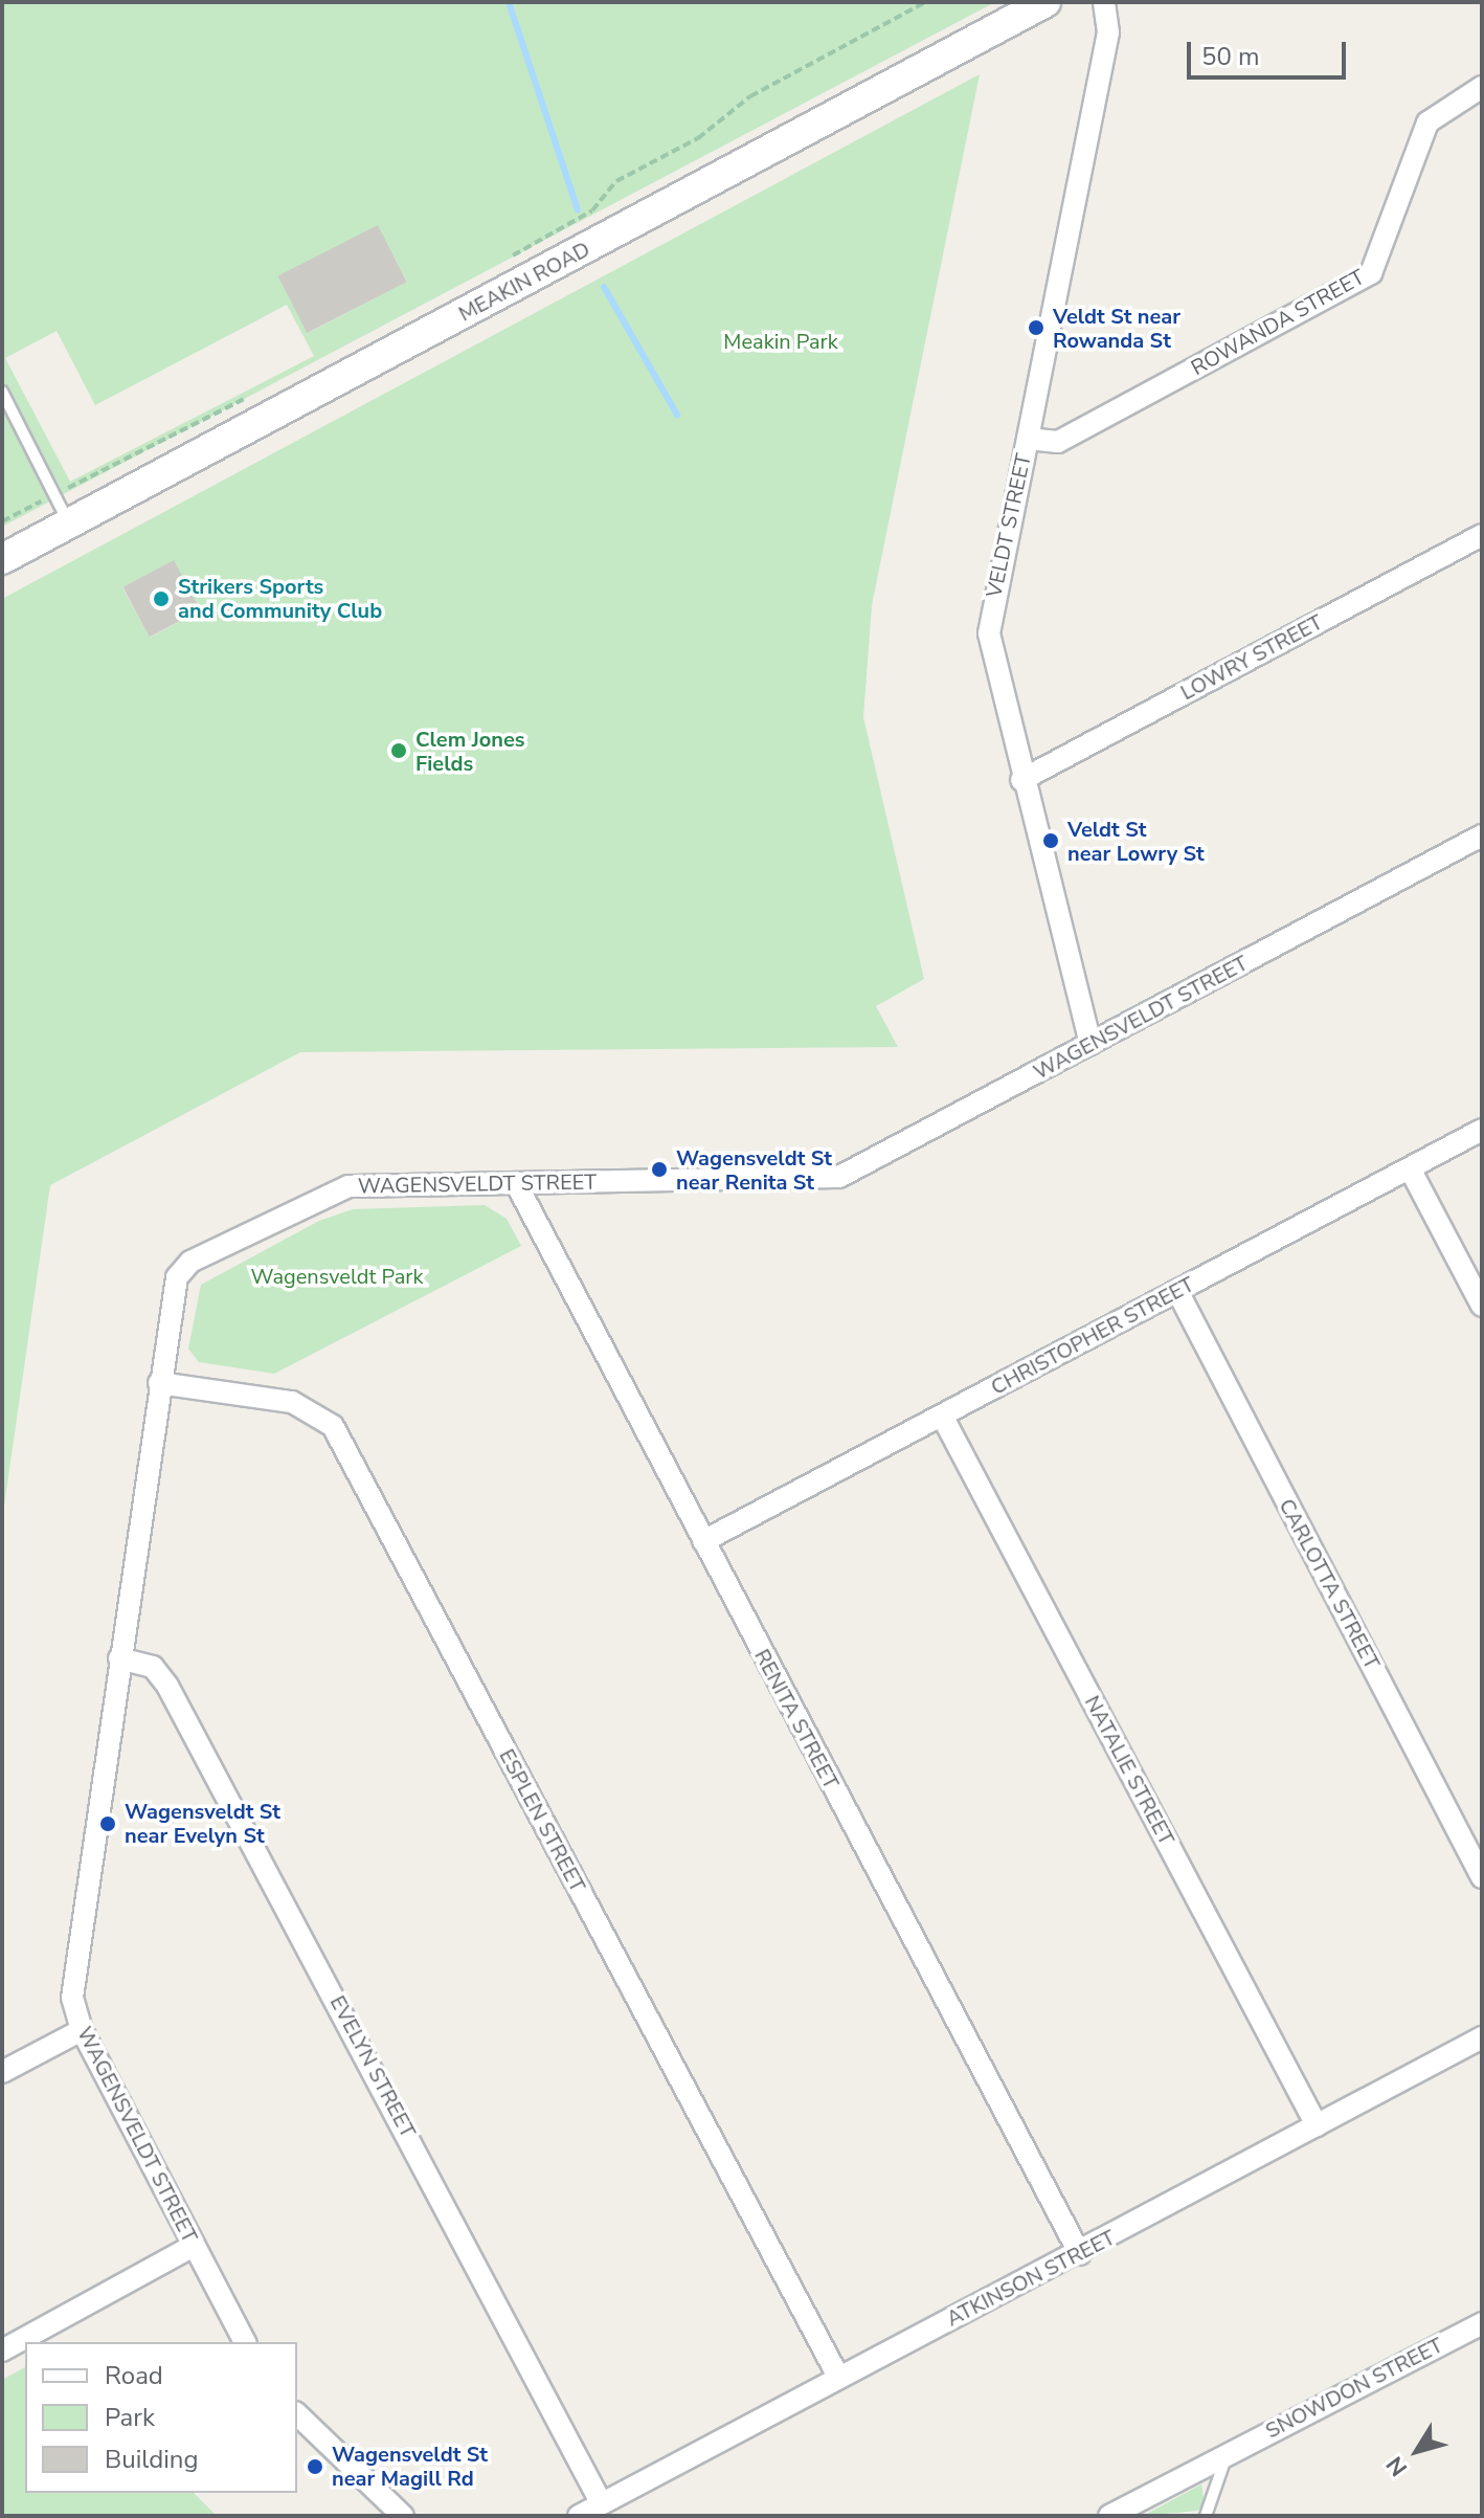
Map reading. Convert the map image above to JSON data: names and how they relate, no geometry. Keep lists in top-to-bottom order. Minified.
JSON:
{"streets":{"street":["MEAKIN ROAD","ROWANDA STREET","VELDT STREET","LOWRY STREET","WAGENSVELDT STREET","CHRISTOPHER STREET","CARLOTTA STREET","RENITA STREET","NATALIE STREET","ESPLEN STREET","EVELYN STREET","ATKINSON STREET","SNOWDON STREET"]},"crossings":[["ROWANDA STREET","VELDT STREET"],["VELDT STREET","LOWRY STREET"],["VELDT STREET","WAGENSVELDT STREET"],["WAGENSVELDT STREET","RENITA STREET"],["WAGENSVELDT STREET","ESPLEN STREET"],["WAGENSVELDT STREET","EVELYN STREET"],["CHRISTOPHER STREET","CARLOTTA STREET"],["CHRISTOPHER STREET","RENITA STREET"],["CHRISTOPHER STREET","NATALIE STREET"],["RENITA STREET","ATKINSON STREET"],["NATALIE STREET","ATKINSON STREET"],["ESPLEN STREET","ATKINSON STREET"],["EVELYN STREET","ATKINSON STREET"]],"parks":["Meakin Park","Wagensveldt Park"],"places":["Veldt St near Rowanda St","Strikers Sports and Community Club","Clem Jones Fields","Veldt St near Lowry St","Wagensveldt St near Renita St","Wagensveldt St near Evelyn St","Wagensveldt St near Magill Rd"],"legend":["Road","Park","Building"],"scale_bar":"50 m","north":"bottom left"}
